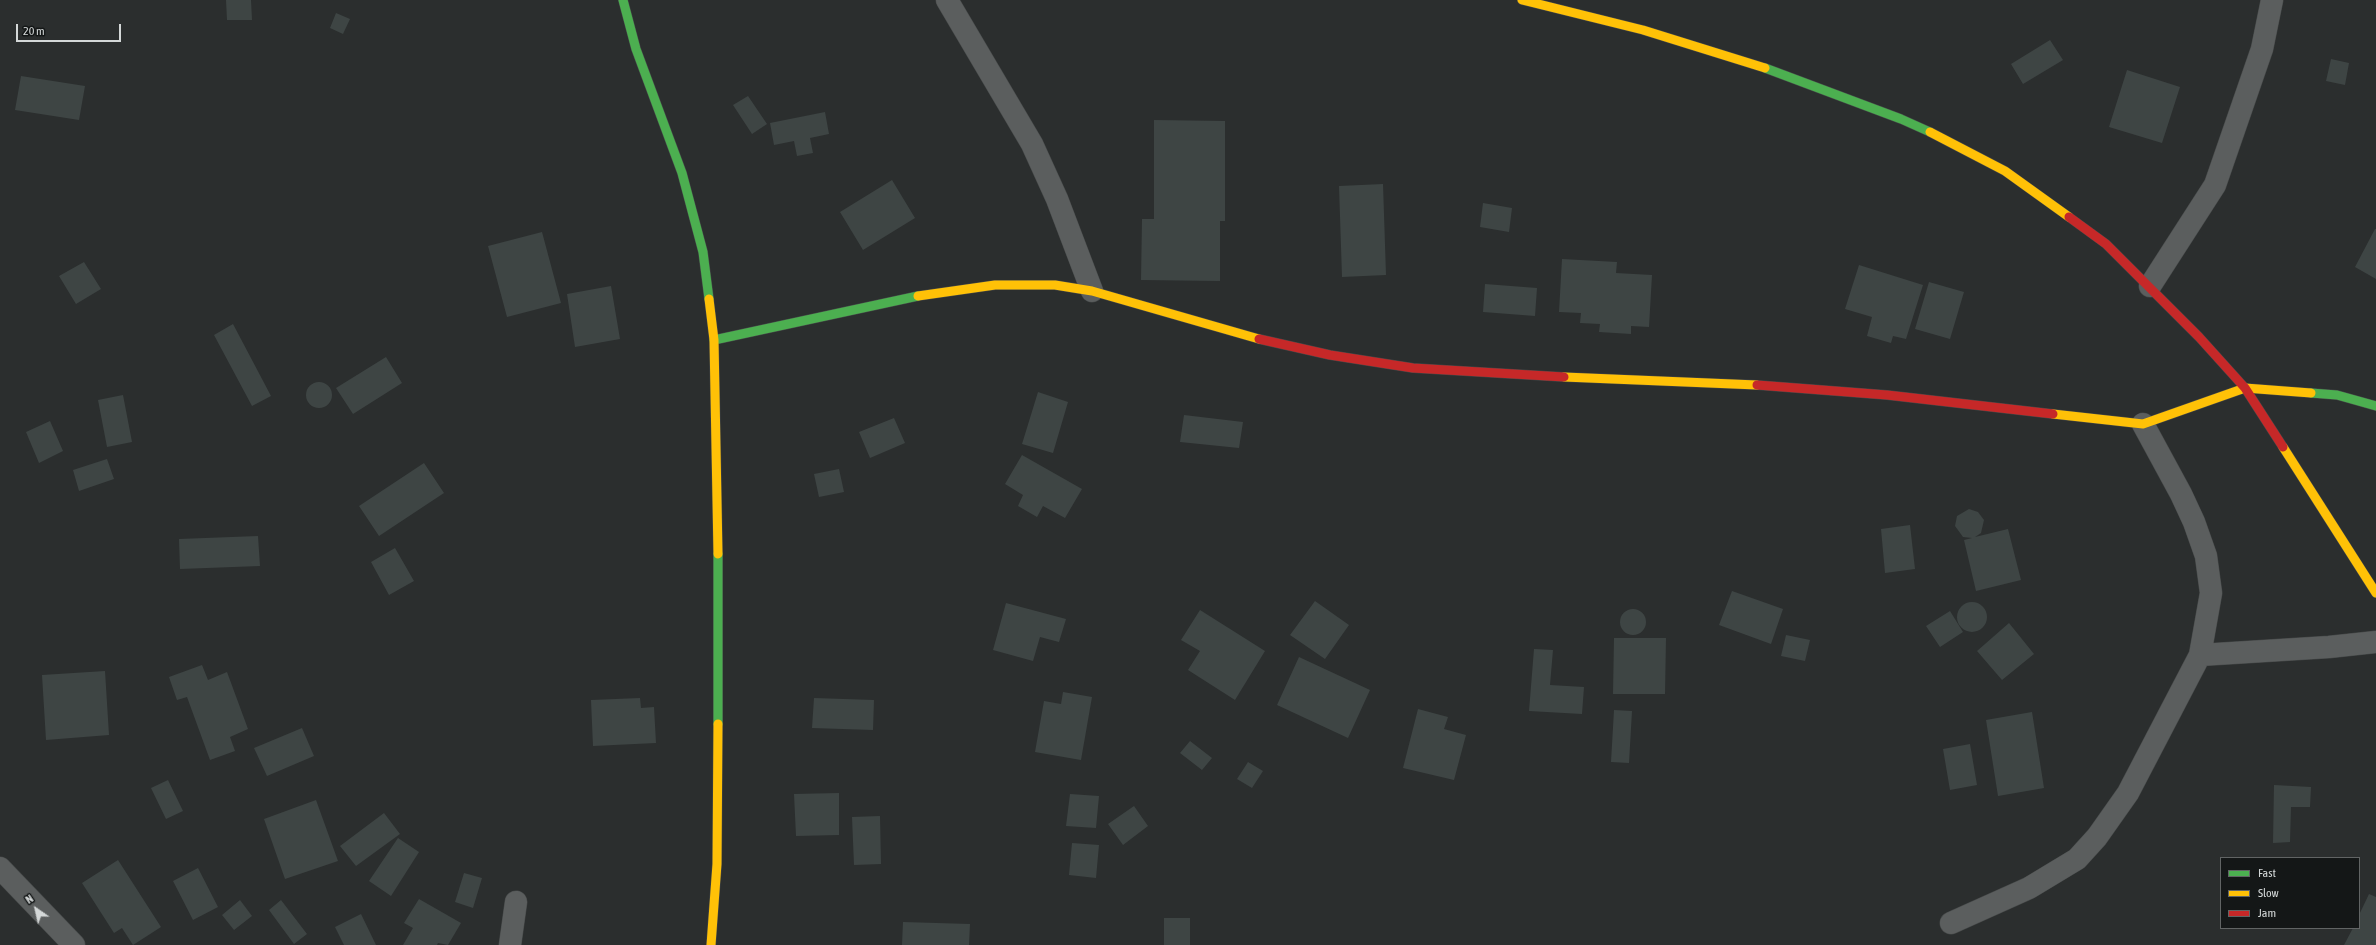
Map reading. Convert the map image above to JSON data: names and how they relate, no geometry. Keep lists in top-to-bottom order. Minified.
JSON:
{"legend":["Fast","Slow","Jam"],"scale_bar":"20 m","north":"top left"}
